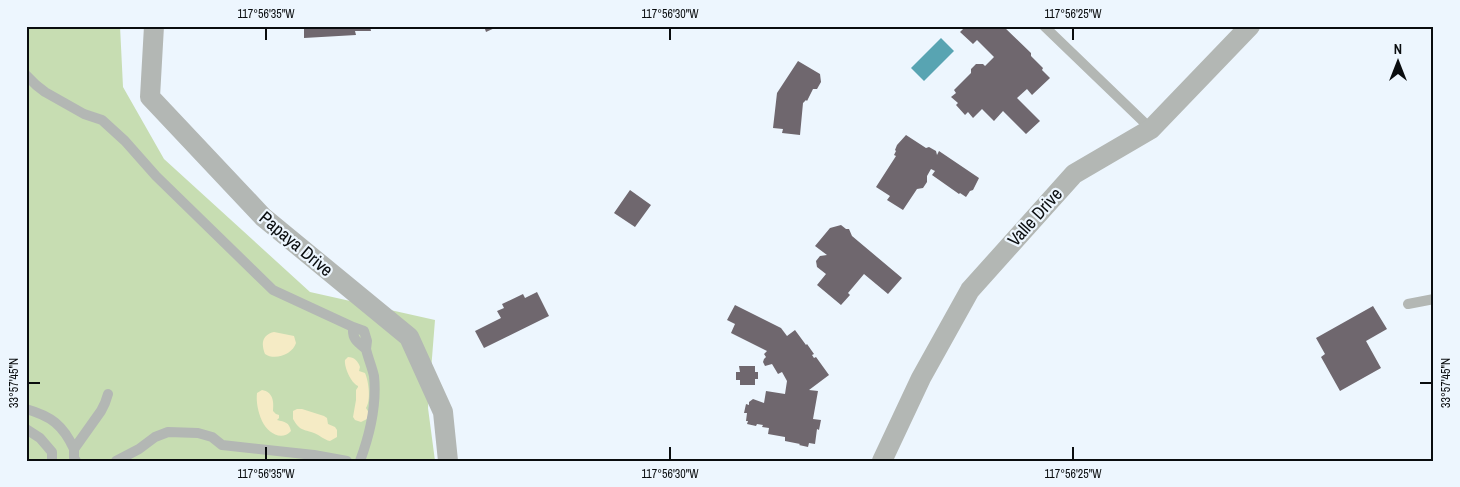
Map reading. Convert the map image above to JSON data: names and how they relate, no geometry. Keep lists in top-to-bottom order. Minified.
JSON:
{"streets":{"street":["Valle Drive","Papaya Drive"]},"north":"top","coordinates":["117°56'35\"W","117°56'30\"W","117°56'25\"W","33°57'45\"N"]}
